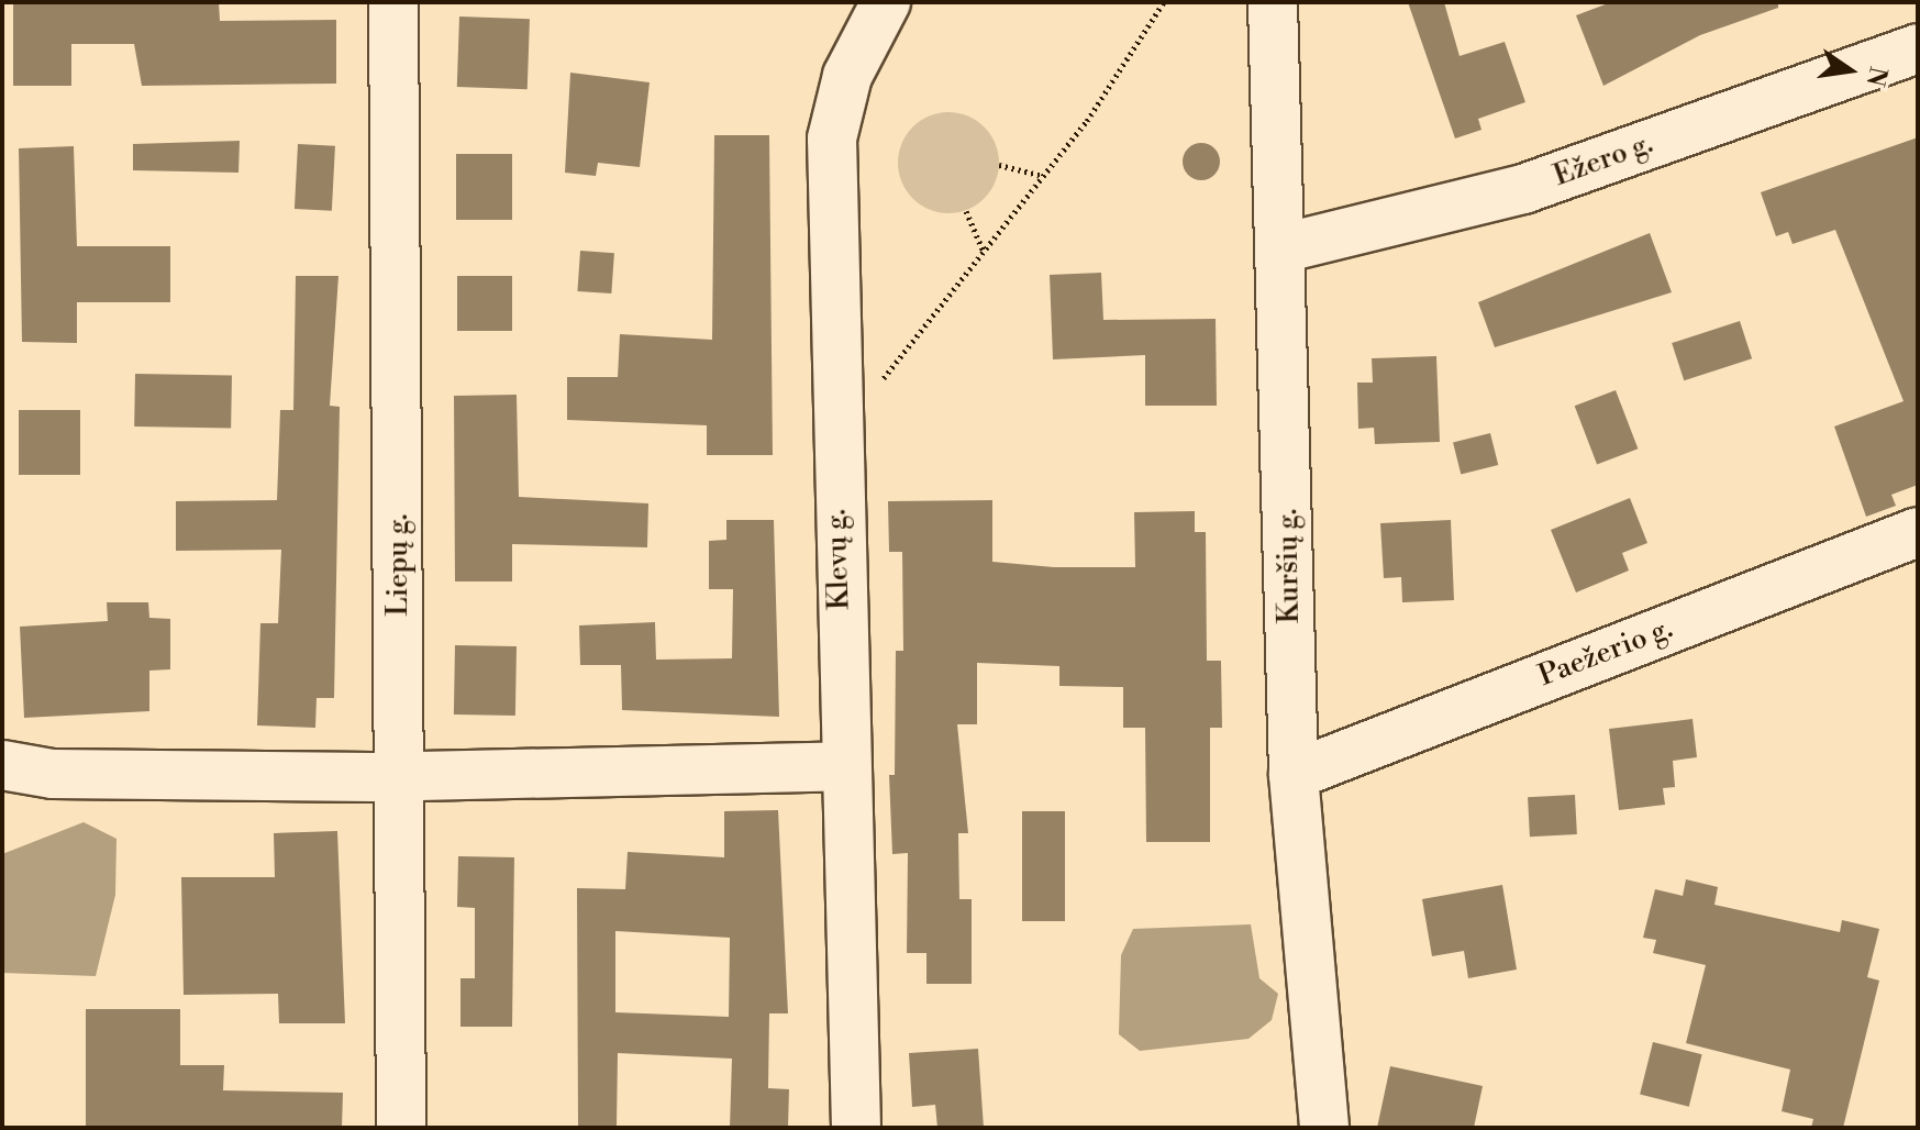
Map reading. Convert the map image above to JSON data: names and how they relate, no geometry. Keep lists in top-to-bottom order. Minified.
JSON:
{"streets":{"street":["Ežero g.","Klevų g.","Liepų g.","Kuršių g.","Paežerio g."]},"crossings":[["Ežero g.","Kuršių g."],["Kuršių g.","Paežerio g."]],"north":"right"}
